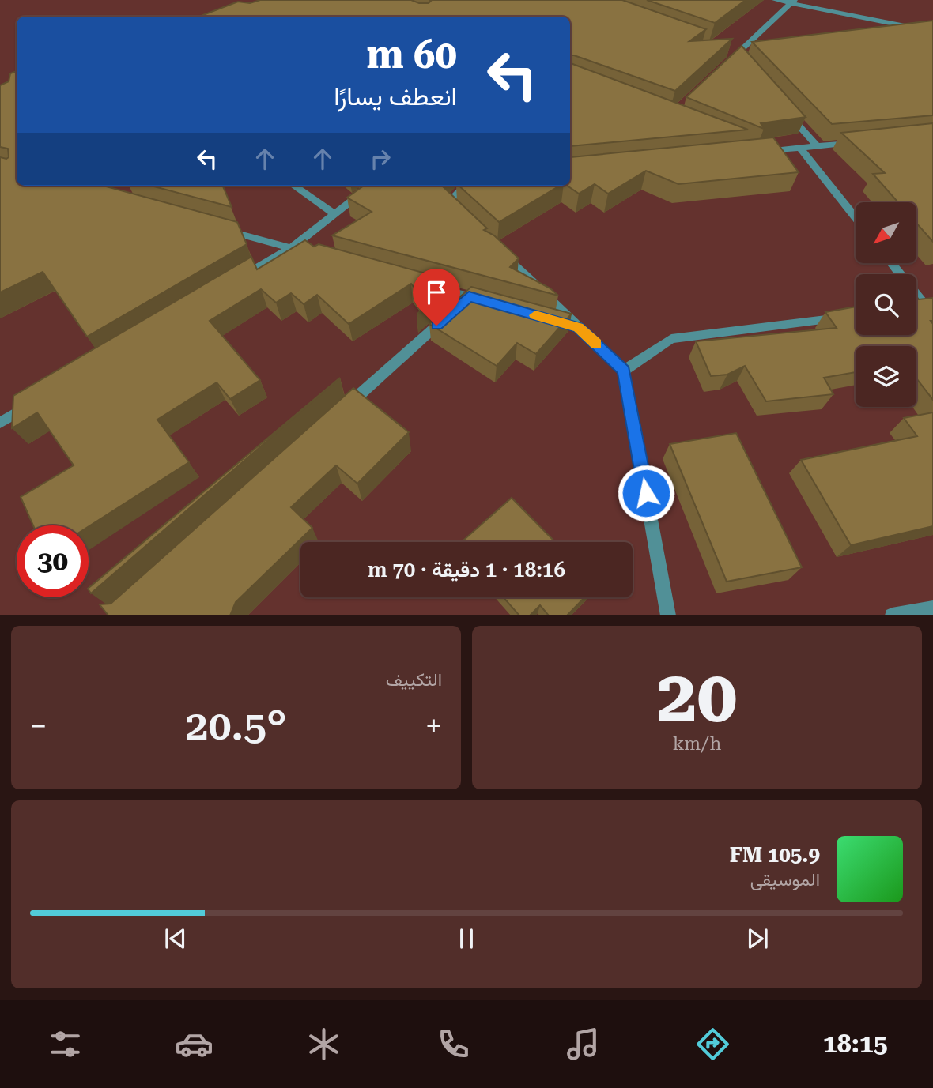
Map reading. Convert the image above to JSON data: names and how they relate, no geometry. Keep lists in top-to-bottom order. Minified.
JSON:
{"north":"bottom left","page":{"turn":["60 m","انعطف يسارًا"],"limit":"30","trip":"18:16 · 1 دقيقة · 70 m","tile":[["20","km/h"],"التكييف"],"heat":["−","20.5°","+"],"song":["105.9 FM","الموسيقى"],"tabs":"18:15"}}
